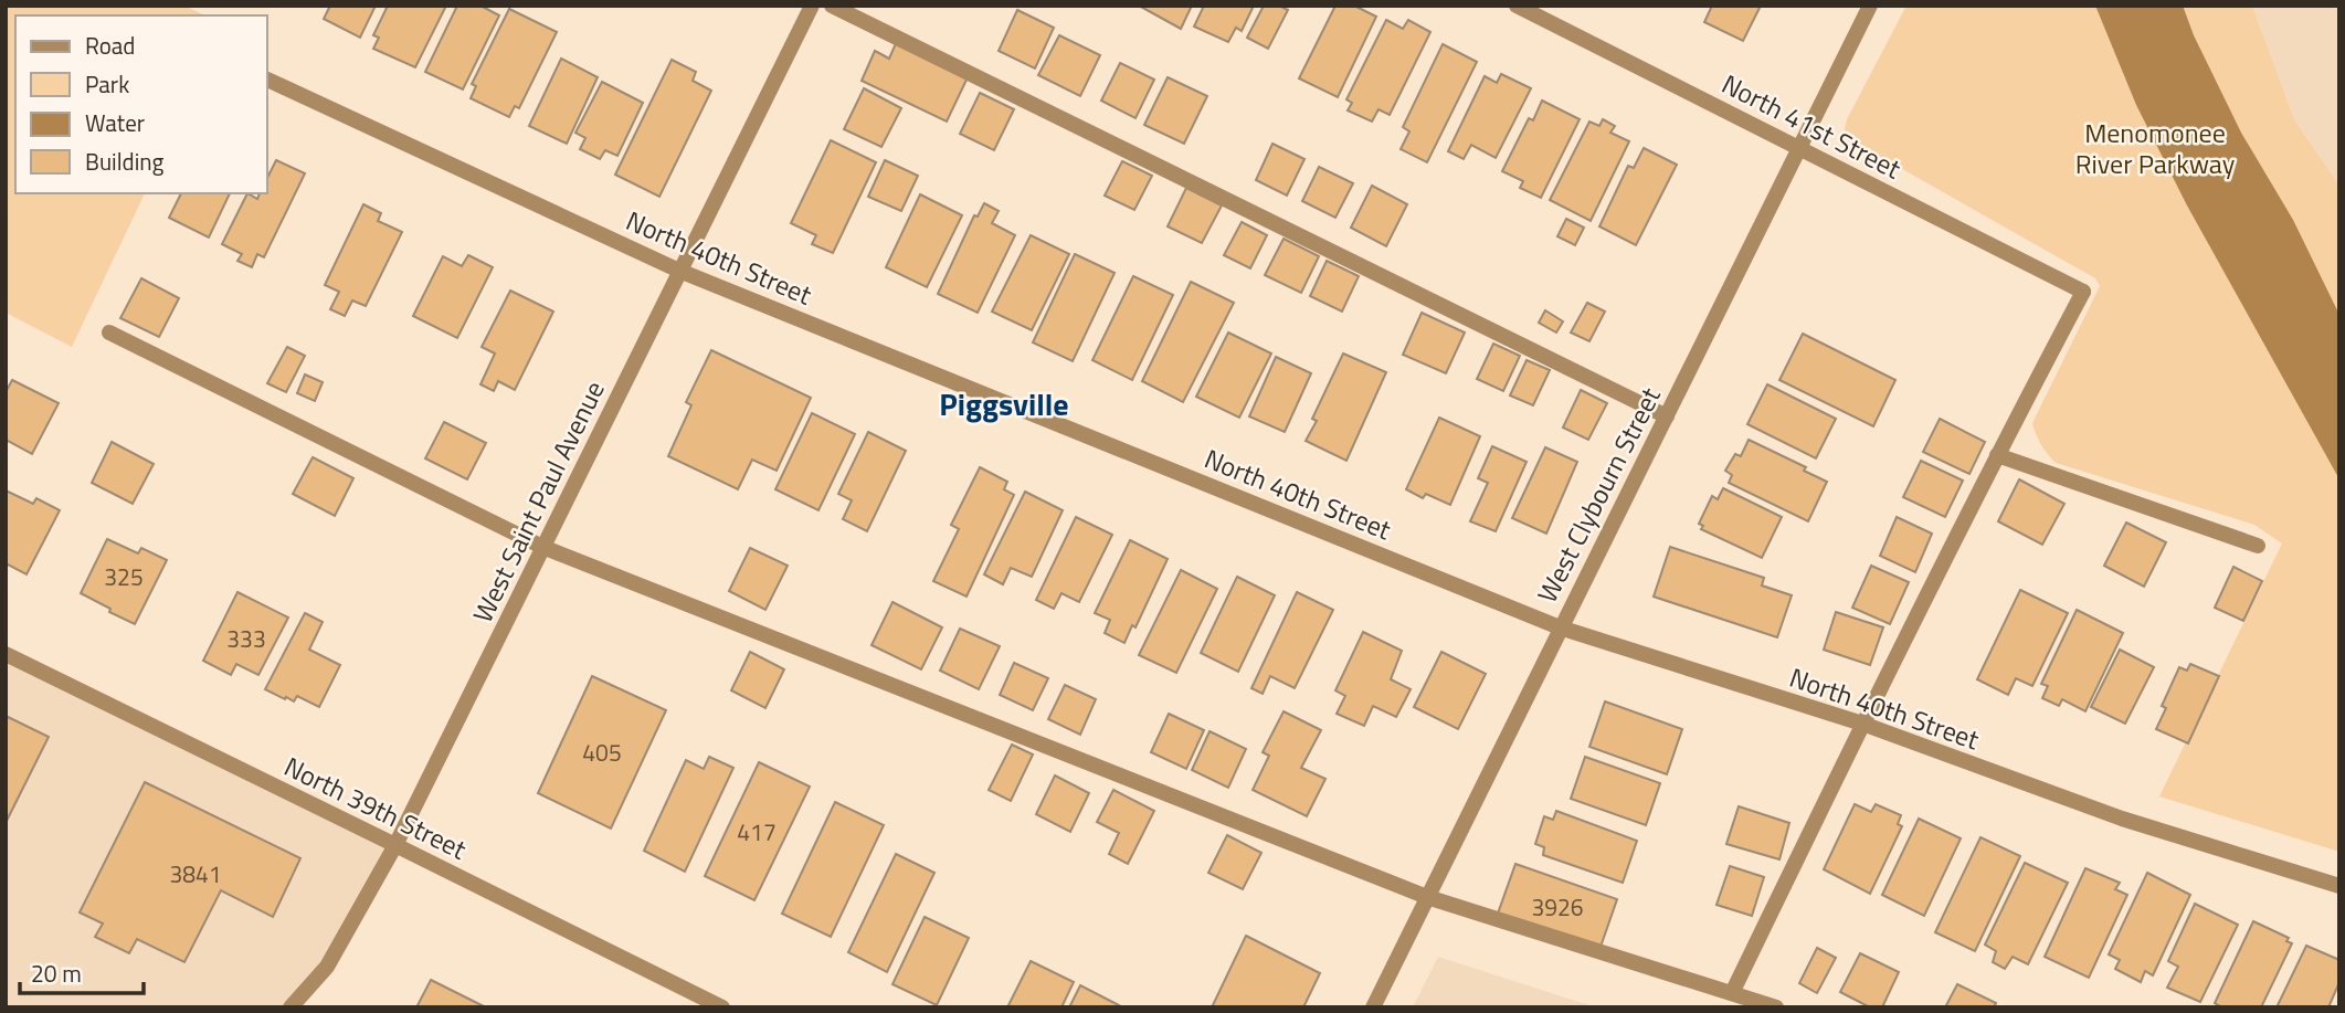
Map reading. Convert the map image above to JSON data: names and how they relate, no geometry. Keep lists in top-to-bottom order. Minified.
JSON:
{"streets":{"street":["North 41st Street","North 40th Street","West Clybourn Street","West Saint Paul Avenue","North 39th Street"]},"crossings":[["North 41st Street","West Clybourn Street"],["North 40th Street","West Clybourn Street"],["North 40th Street","West Saint Paul Avenue"],["West Saint Paul Avenue","North 39th Street"]],"districts":["Piggsville"],"parks":["Menomonee River Parkway"],"house_numbers":["325","333","405","417","3841","3926"],"legend":["Road","Park","Water","Building"],"scale_bar":"20 m"}
